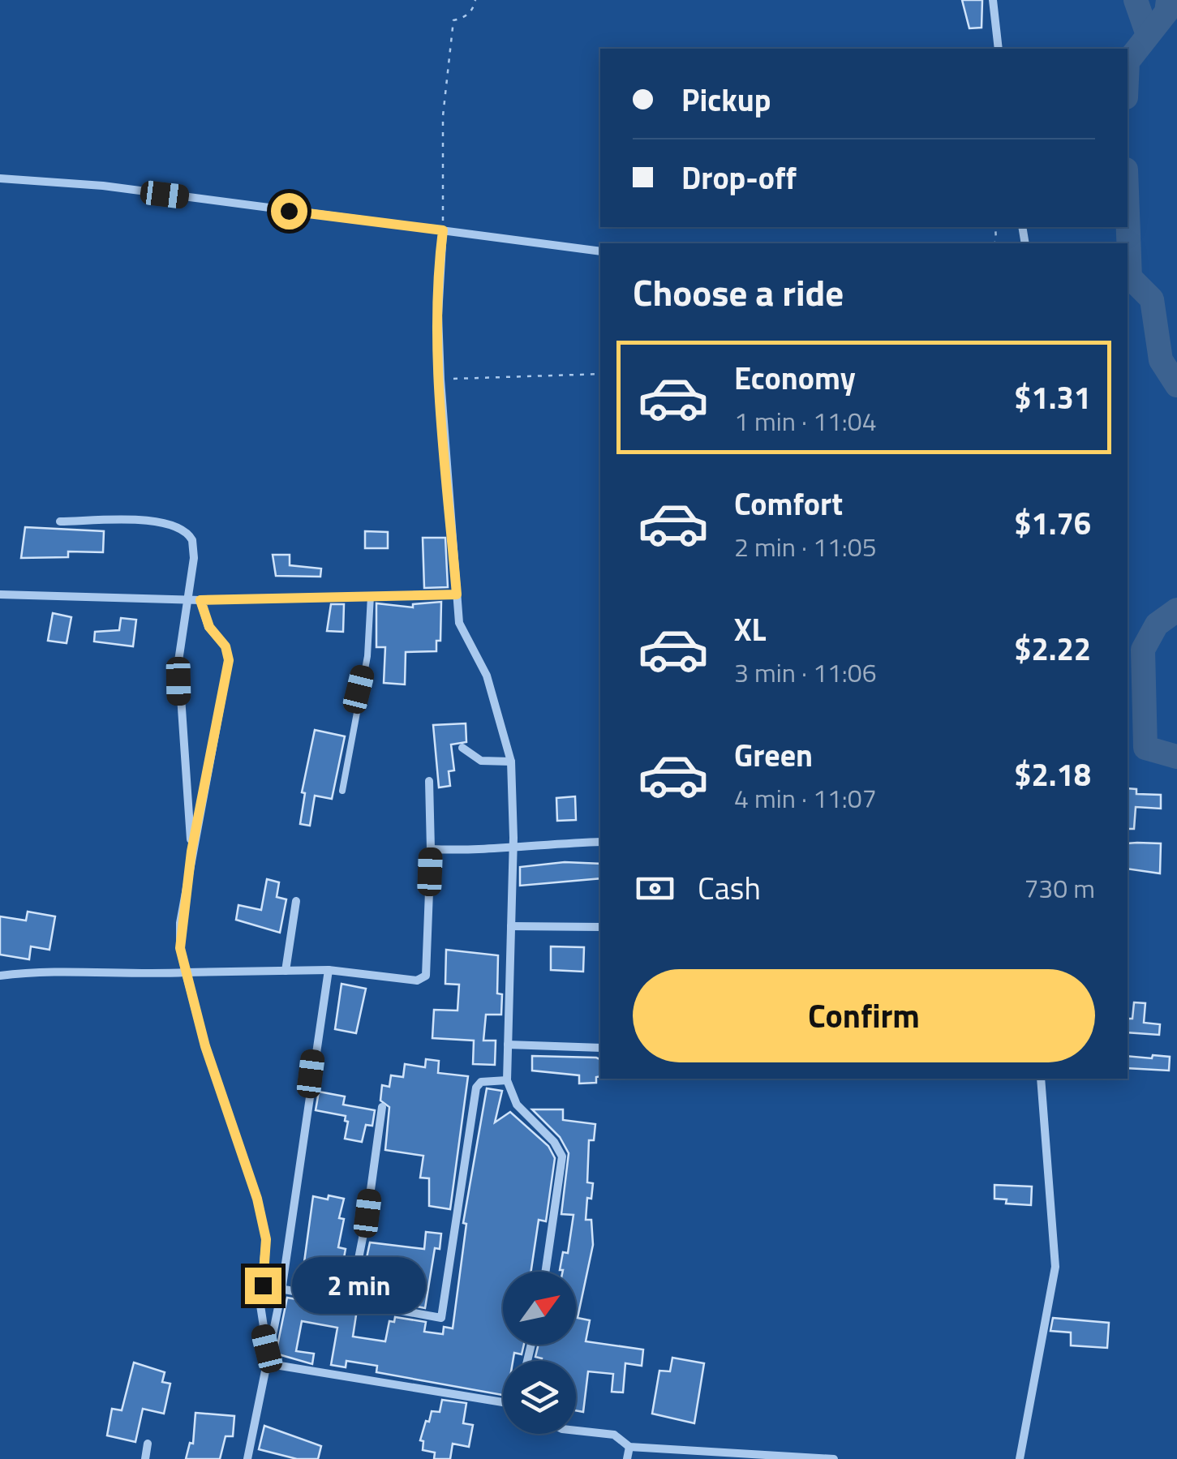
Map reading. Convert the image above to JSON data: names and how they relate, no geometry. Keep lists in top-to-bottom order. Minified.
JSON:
{"north":"top right","page":{"banner":["Pickup","Drop-off"],"heading":"Choose a ride","list":[{"name":"Economy","note":"1 min · 11:04","value":"$1.31"},{"name":"Comfort","note":"2 min · 11:05","value":"$1.76"},{"name":"XL","note":"3 min · 11:06","value":"$2.22"},{"name":"Green","note":"4 min · 11:07","value":"$2.18"}],"pay":["Cash","730 m"],"buttons":"Confirm","bubble":"2 min"}}
